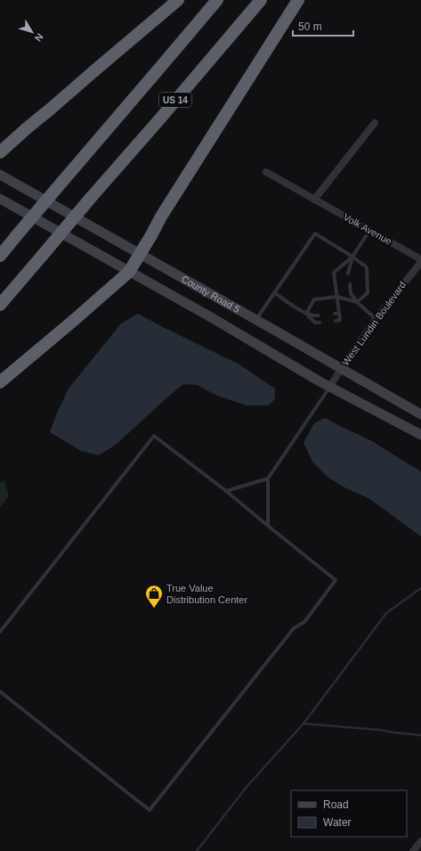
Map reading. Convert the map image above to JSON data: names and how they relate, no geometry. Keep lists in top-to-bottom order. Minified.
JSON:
{"streets":{"highway":["US 14"],"street":["Volk Avenue","County Road 5","West Lundin Boulevard"]},"crossings":[["Volk Avenue","West Lundin Boulevard"],["County Road 5","West Lundin Boulevard"]],"places":{"shop":["True Value Distribution Center"]},"legend":["Road","Water"],"scale_bar":"50 m","north":"bottom right"}
